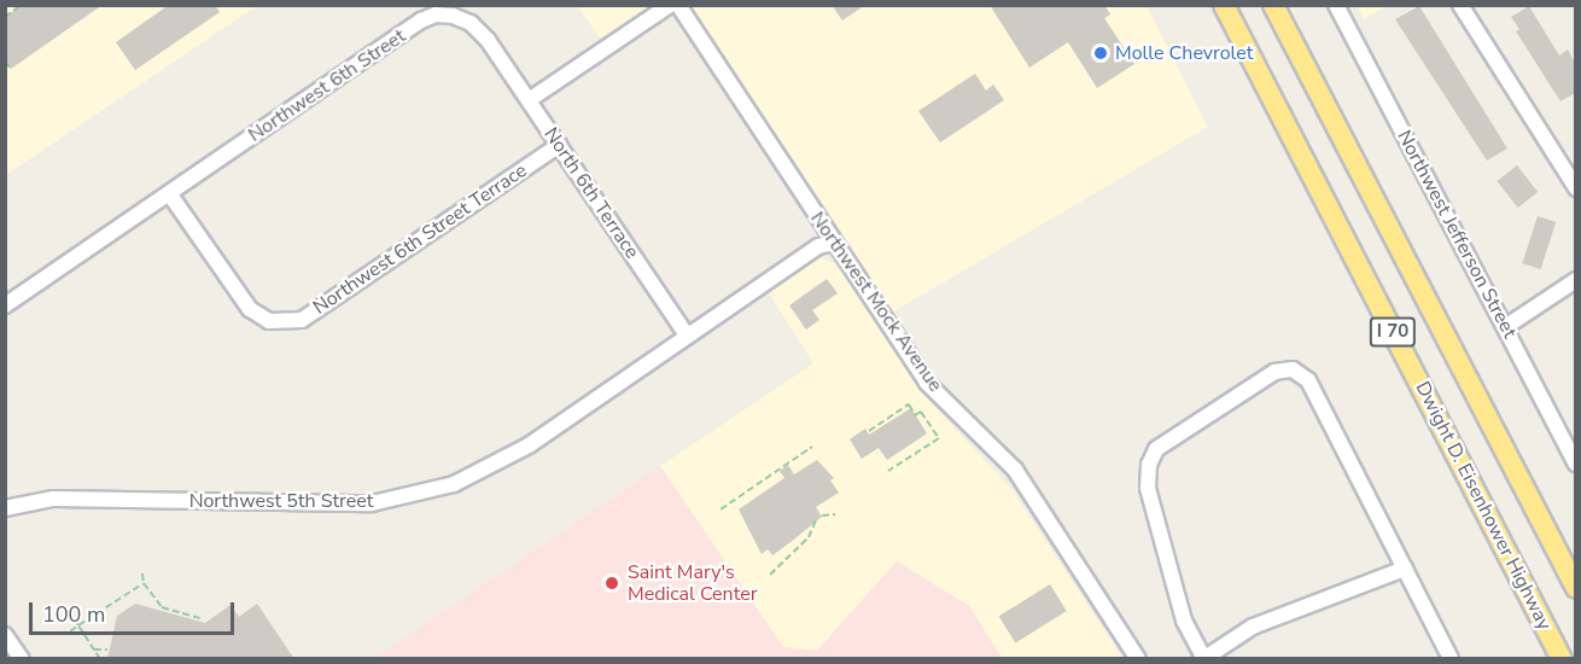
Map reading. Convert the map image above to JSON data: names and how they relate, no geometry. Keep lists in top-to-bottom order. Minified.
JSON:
{"streets":{"highway":["I 70","Dwight D. Eisenhower Highway"],"street":["Northwest 6th Street","North 6th Terrace","Northwest Jefferson Street","Northwest 6th Street Terrace","Northwest Mock Avenue","Northwest 5th Street"]},"crossings":[["Northwest 6th Street","North 6th Terrace"],["Northwest 6th Street","Northwest 6th Street Terrace"],["North 6th Terrace","Northwest 6th Street Terrace"],["North 6th Terrace","Northwest 5th Street"],["Northwest Mock Avenue","Northwest 5th Street"]],"places":["Molle Chevrolet","Saint Mary's Medical Center"],"scale_bar":"100 m"}
